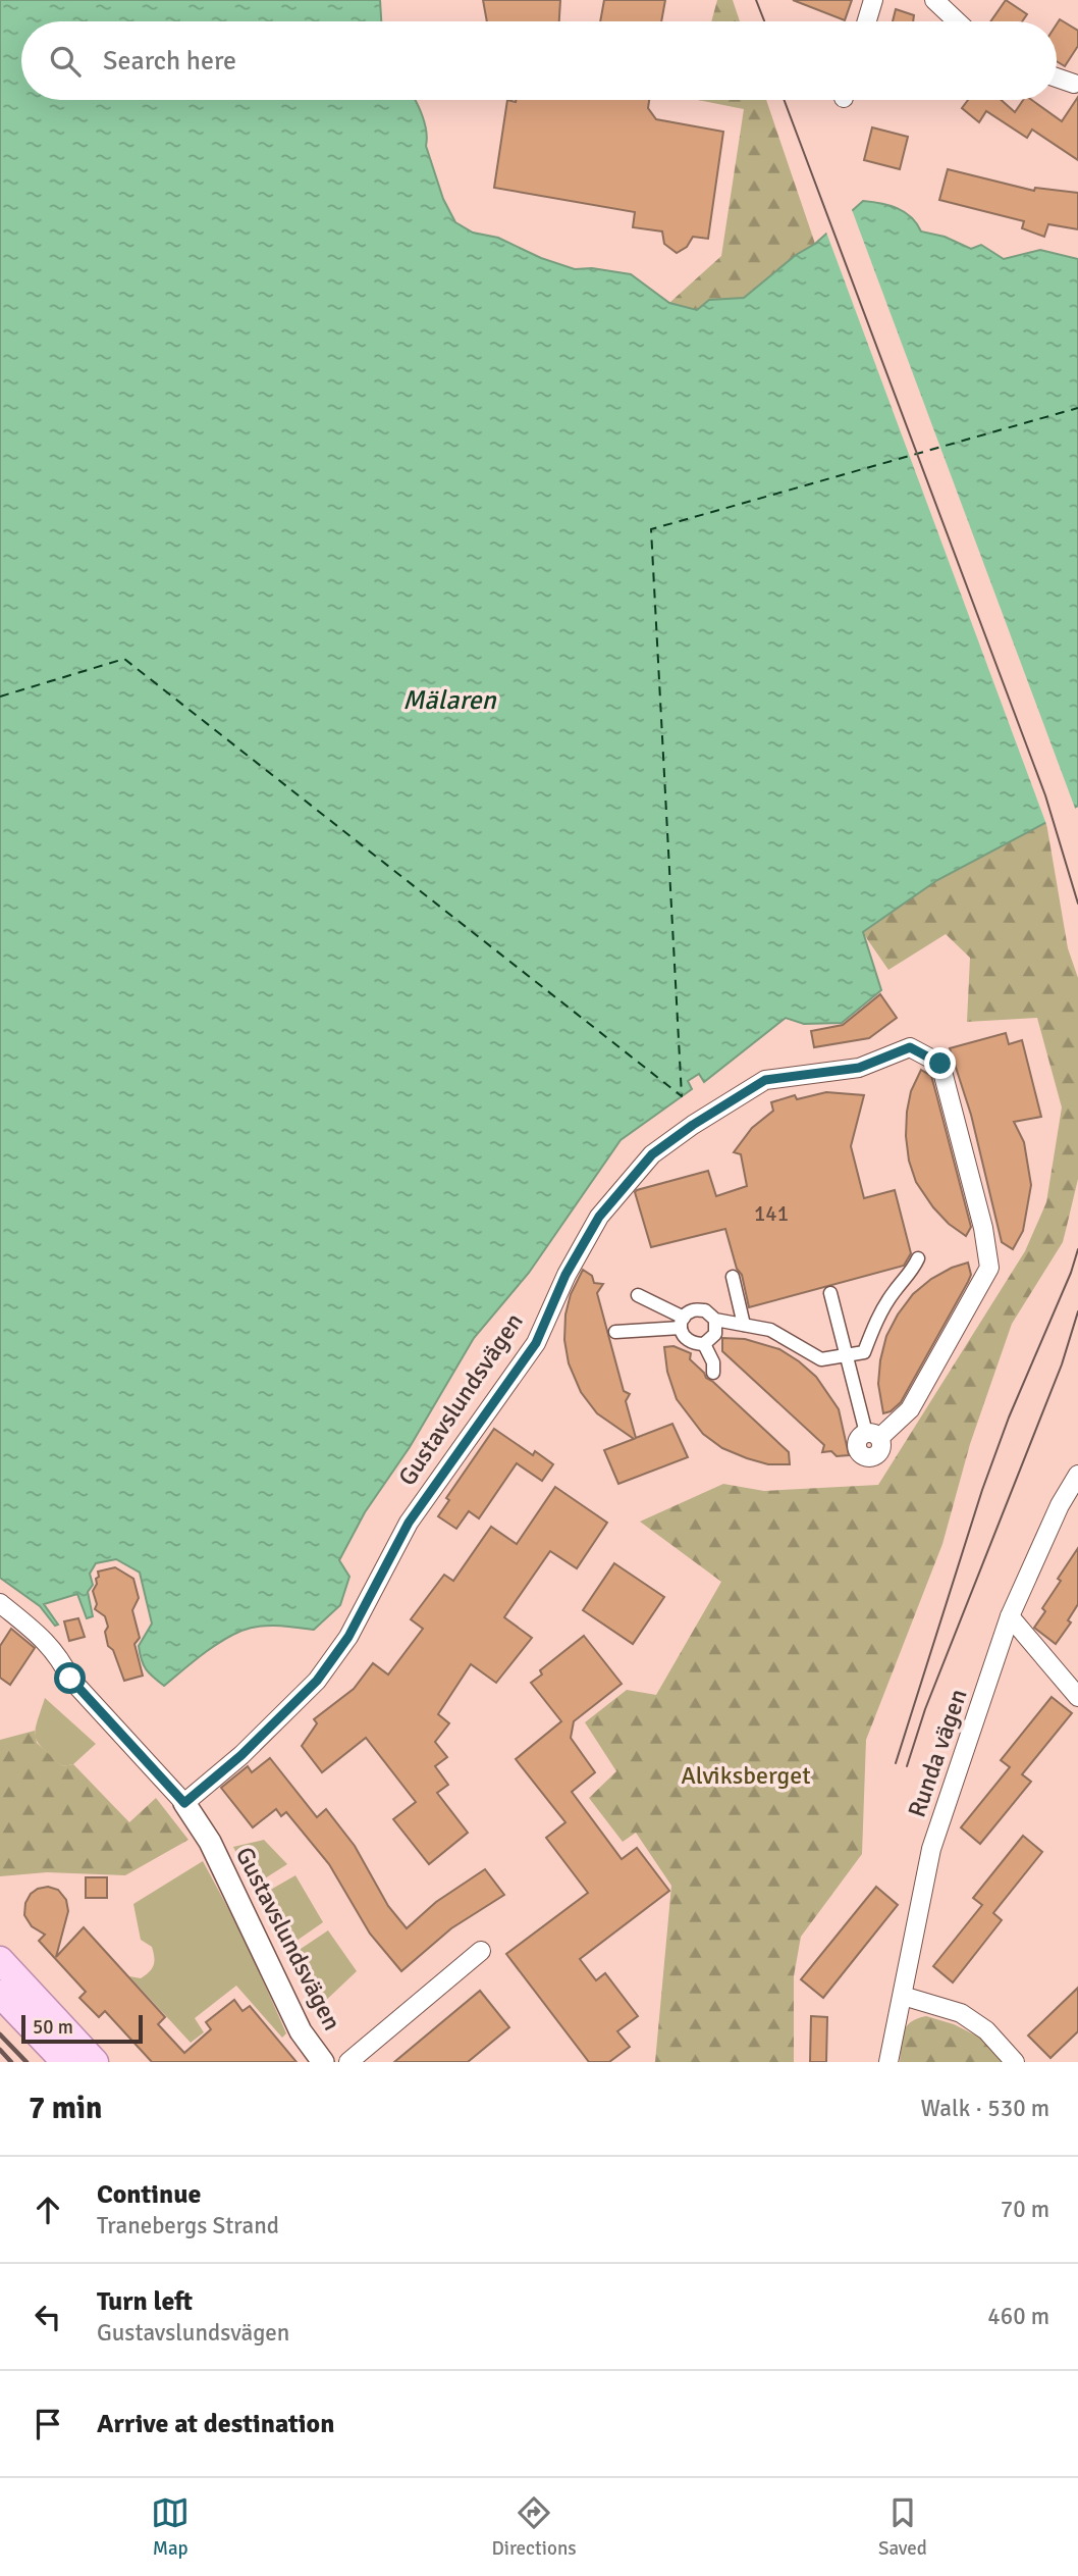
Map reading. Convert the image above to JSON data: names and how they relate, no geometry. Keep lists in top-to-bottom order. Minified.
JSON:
{"streets":{"street":["Gustavslundsvägen","Runda vägen"]},"water":["Mälaren"],"parks":["Alviksberget"],"house_numbers":["141"],"scale_bar":"50 m","page":{"search":"Search here","scale":"50 m","heading":["7 min","Walk · 530 m"],"list":[["Continue","Tranebergs Strand","70 m"],["Turn left","Gustavslundsvägen","460 m"],"Arrive at destination"],"nav":["Map","Directions","Saved"]}}
